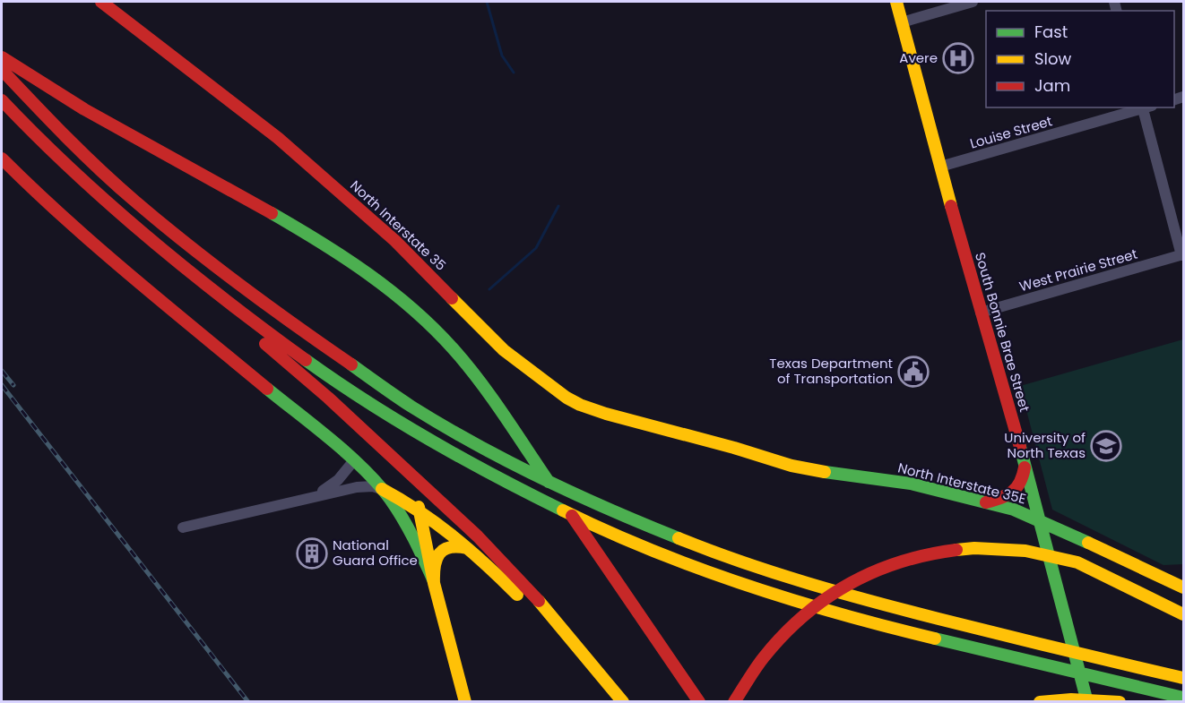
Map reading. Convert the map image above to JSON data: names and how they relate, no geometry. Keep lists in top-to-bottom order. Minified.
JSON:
{"streets":{"main road":["North Interstate 35","South Bonnie Brae Street","North Interstate 35E"],"street":["Louise Street","West Prairie Street"]},"crossings":[["Louise Street","South Bonnie Brae Street"],["North Interstate 35","North Interstate 35E"],["West Prairie Street","South Bonnie Brae Street"],["South Bonnie Brae Street","North Interstate 35E"]],"places":{"hospital":["Avere"],"public building":["Texas Department of Transportation"],"school or university":["University of North Texas"],"building":["National Guard Office"]},"legend":["Fast","Slow","Jam"]}
